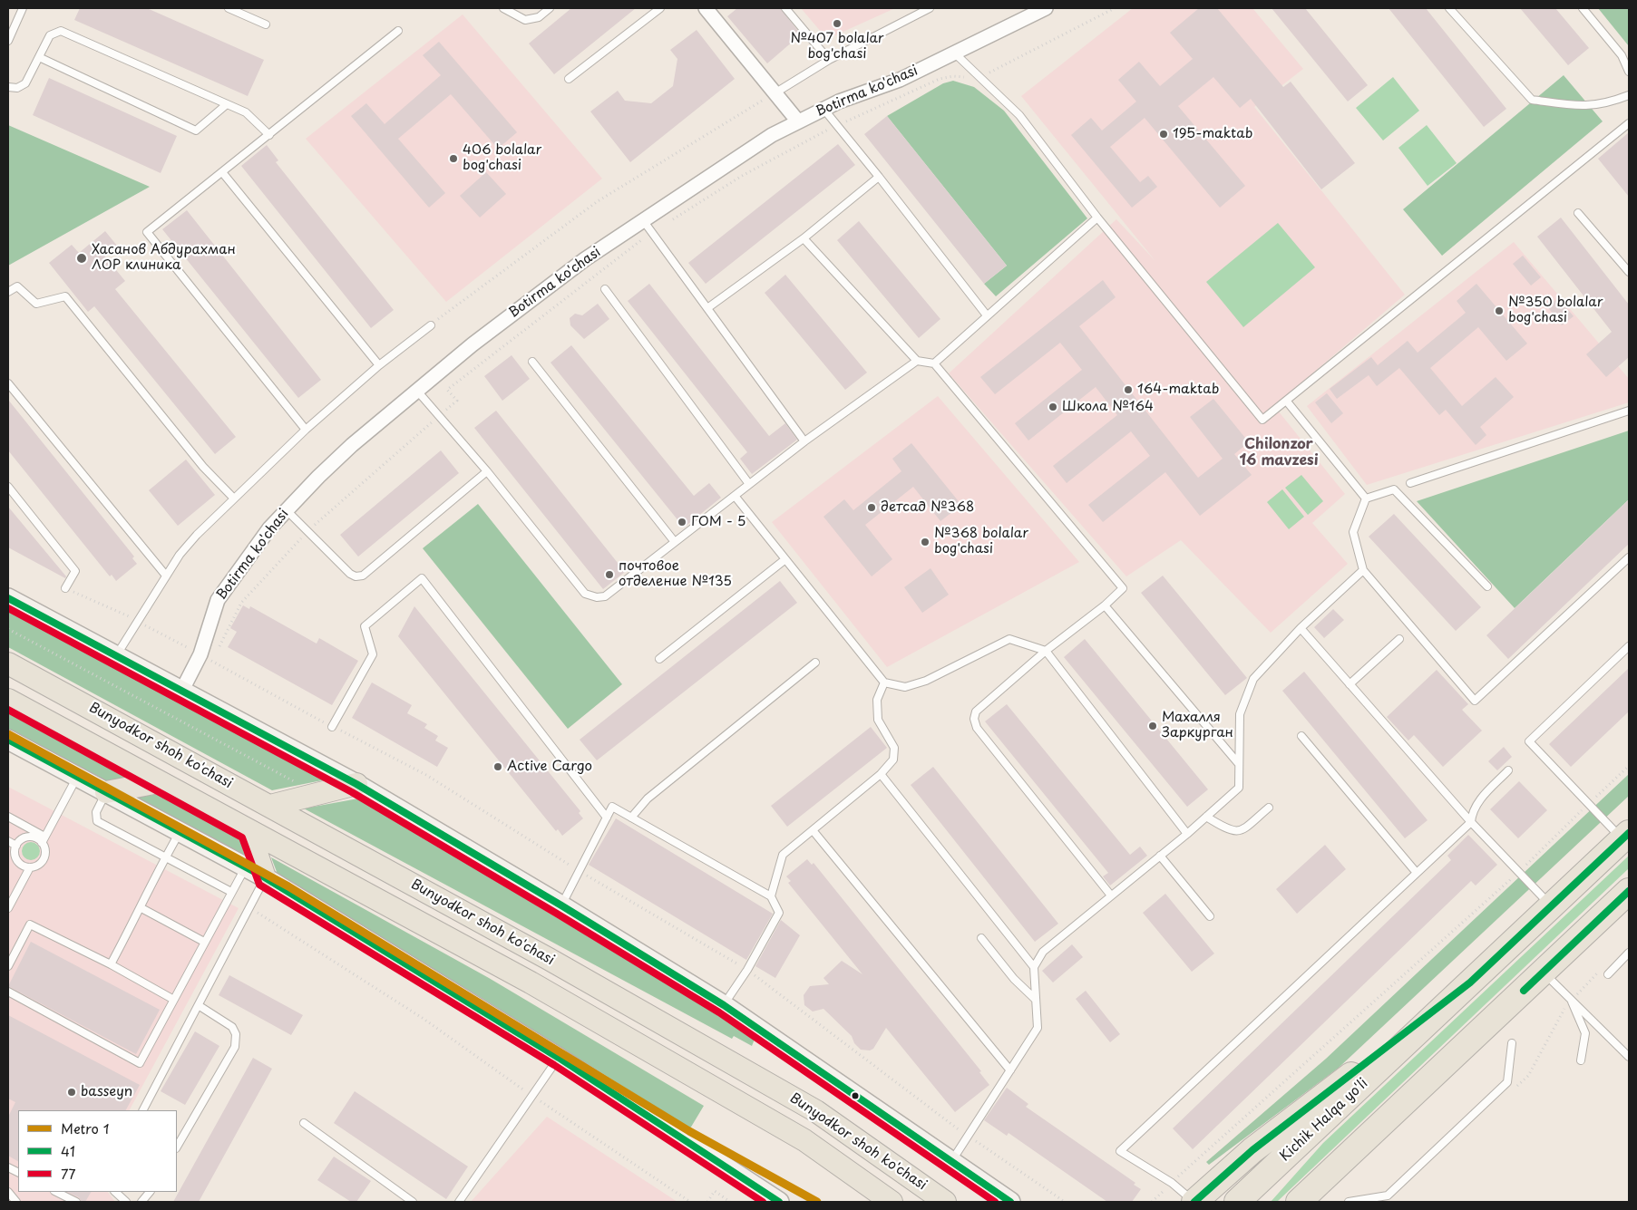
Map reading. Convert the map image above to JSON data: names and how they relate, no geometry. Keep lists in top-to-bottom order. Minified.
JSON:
{"streets":{"highway":["Kichik Halqa yo'li"],"main road":["Bunyodkor shoh ko'chasi"],"street":["Botirma ko'chasi"]},"districts":["Chilonzor 16 mavzesi"],"places":["№407 bolalar bog'chasi","195-maktab","406 bolalar bog'chasi","Хасанов Абдурахман ЛОР клиника","№350 bolalar bog'chasi","164-maktab","Школа №164","детсад №368","ГОМ - 5","№368 bolalar bog'chasi","почтовое отделение №135","Махалля Заркурган","Active Cargo","basseyn"],"lines":["transit line 41","transit line 77","metro line 1"],"legend":["Metro 1","41","77"]}
